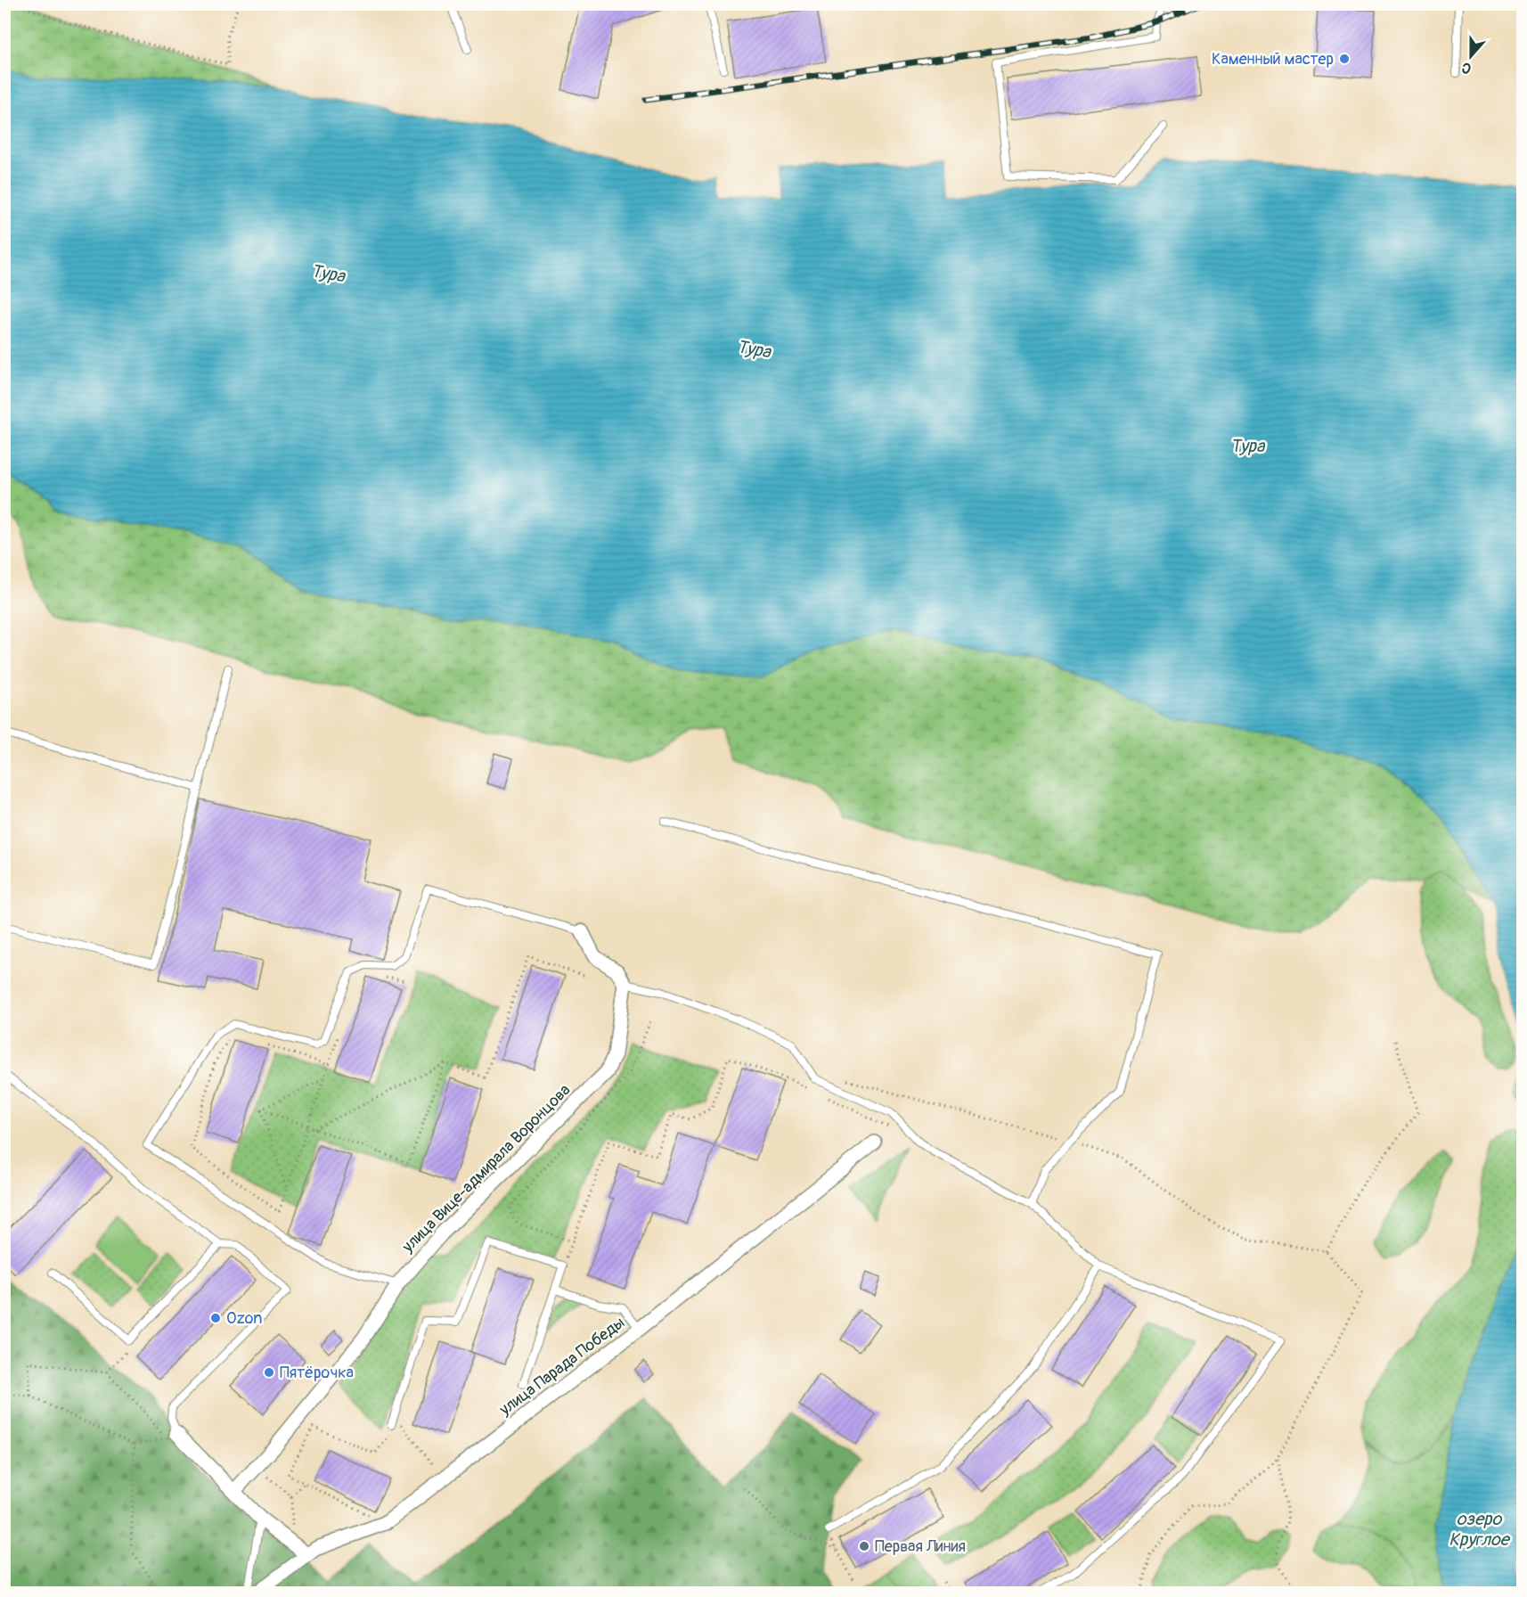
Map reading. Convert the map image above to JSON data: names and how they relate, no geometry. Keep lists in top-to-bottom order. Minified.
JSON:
{"streets":{"street":["улица Вице-адмирала Воронцова","улица Парада Победы"]},"water":["Тура","озеро Круглое"],"places":["Каменный мастер","Ozon","Пятёрочка","Первая Линия"],"north":"bottom"}
